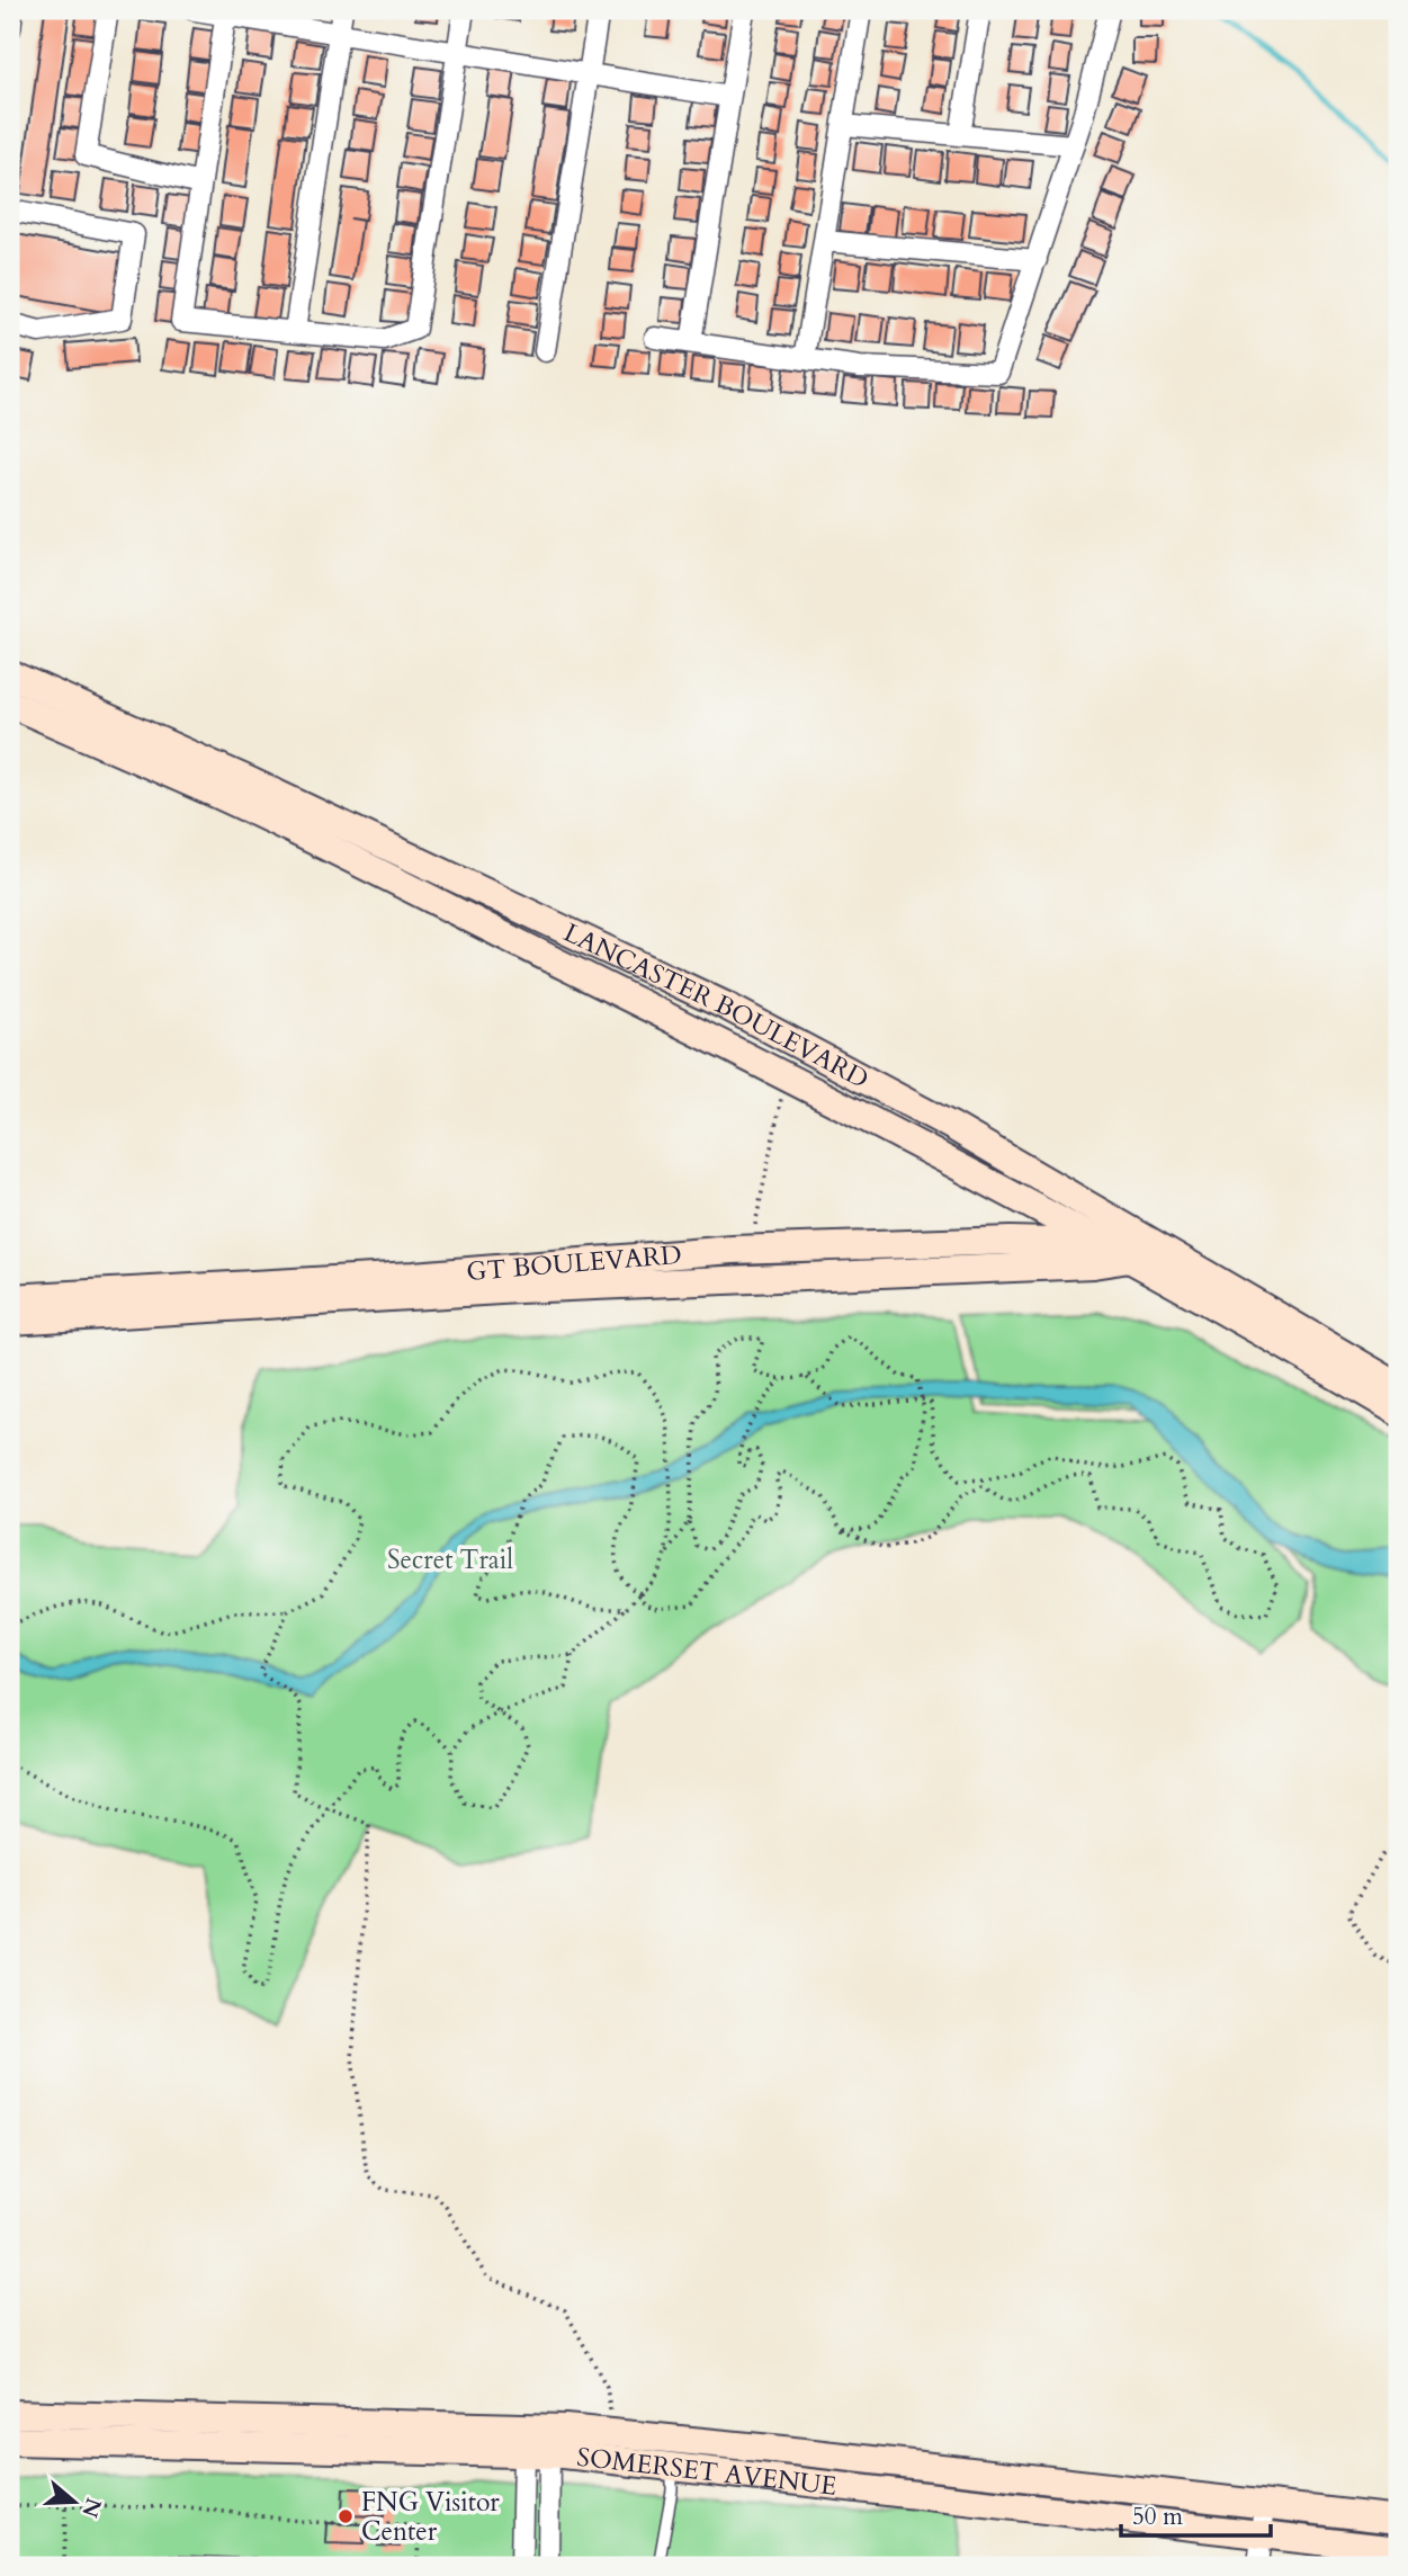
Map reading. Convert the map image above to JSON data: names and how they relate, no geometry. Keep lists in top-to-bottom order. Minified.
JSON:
{"streets":{"street":["LANCASTER BOULEVARD","GT BOULEVARD","SOMERSET AVENUE"]},"crossings":[["LANCASTER BOULEVARD","GT BOULEVARD"]],"parks":["Secret Trail"],"places":["FNG Visitor Center"],"scale_bar":"50 m","north":"right"}
